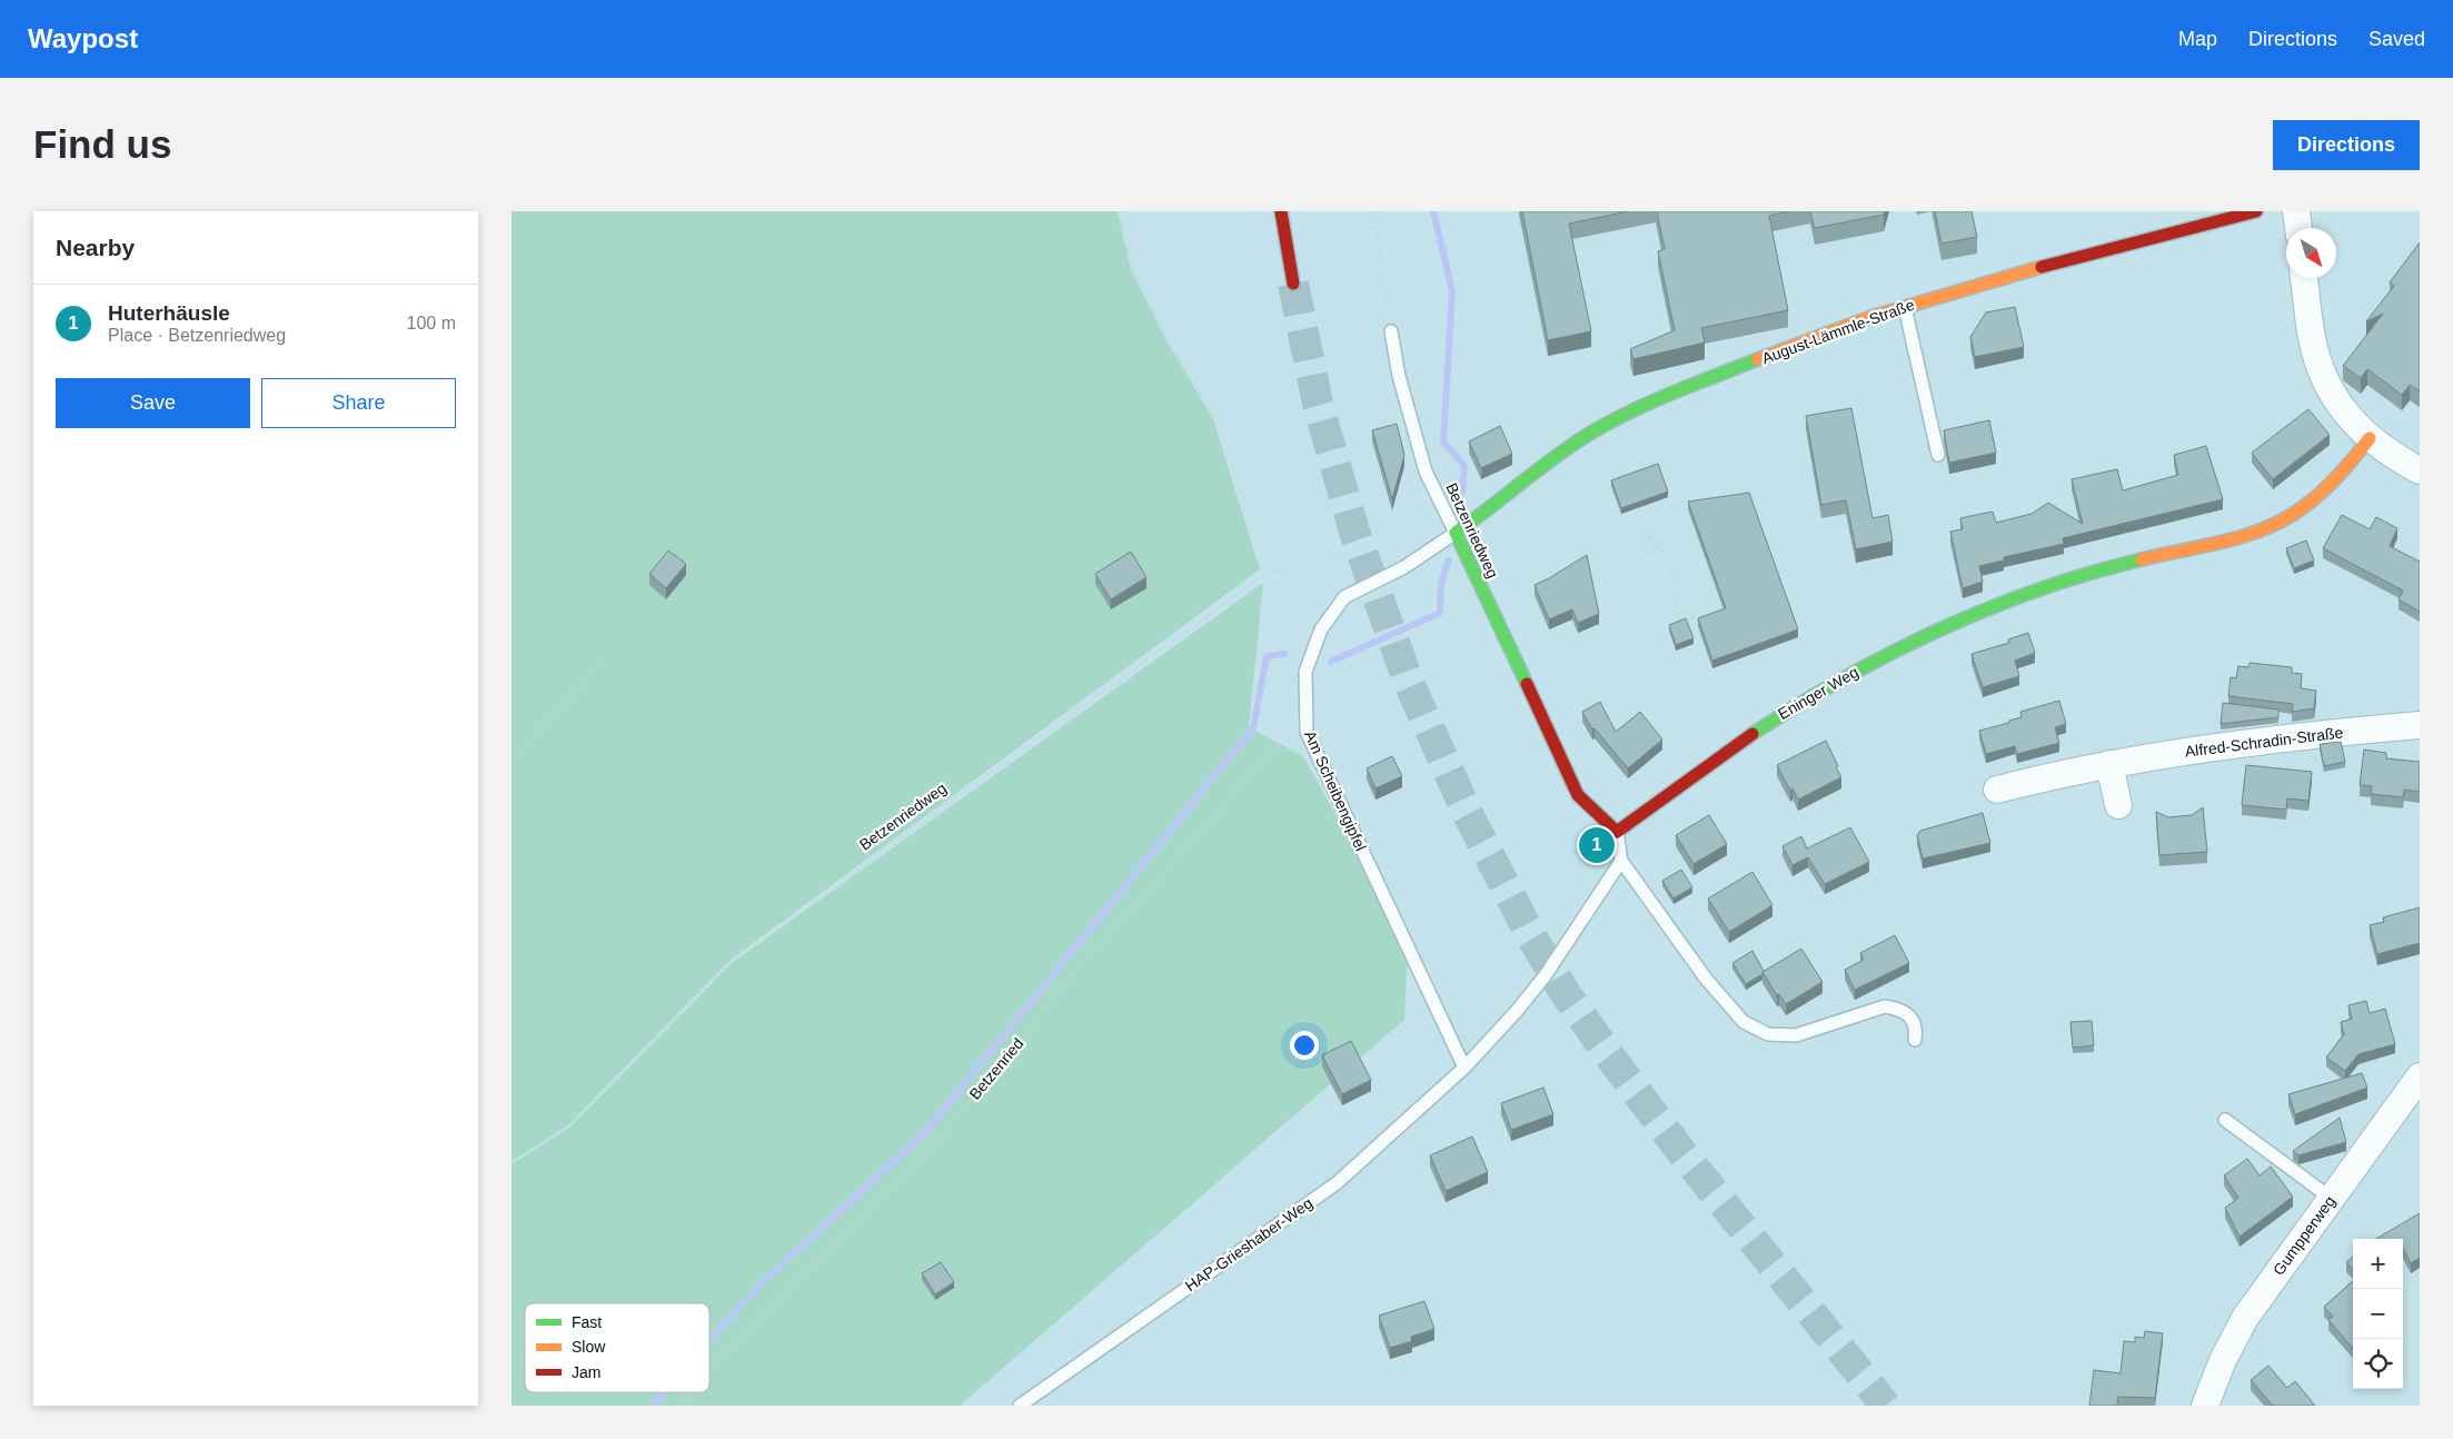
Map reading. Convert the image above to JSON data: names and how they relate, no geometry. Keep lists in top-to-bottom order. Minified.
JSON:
{"streets":{"street":["August-Lämmle-Straße","Betzenriedweg","Eninger Weg","Alfred-Schradin-Straße","Gumpperweg"],"lane":["Am Scheibengipfel","HAP-Grieshaber-Weg"],"path":["Betzenried"]},"crossings":[["August-Lämmle-Straße","Betzenriedweg"],["August-Lämmle-Straße","Am Scheibengipfel"],["Betzenriedweg","Eninger Weg"],["Betzenriedweg","Am Scheibengipfel"],["Am Scheibengipfel","Betzenried"],["Am Scheibengipfel","HAP-Grieshaber-Weg"]],"legend":["Fast","Slow","Jam"],"north":"bottom right","page":{"header":"Waypost","nav":["Map","Directions","Saved"],"buttons":["Directions",["Save","Share"]],"title":"Find us","heading":"Nearby","list":[{"mark":"1","name":"Huterhäusle","note":"Place · Betzenriedweg","value":"100 m"}],"pins":"1","map_buttons":["+","−"]}}
